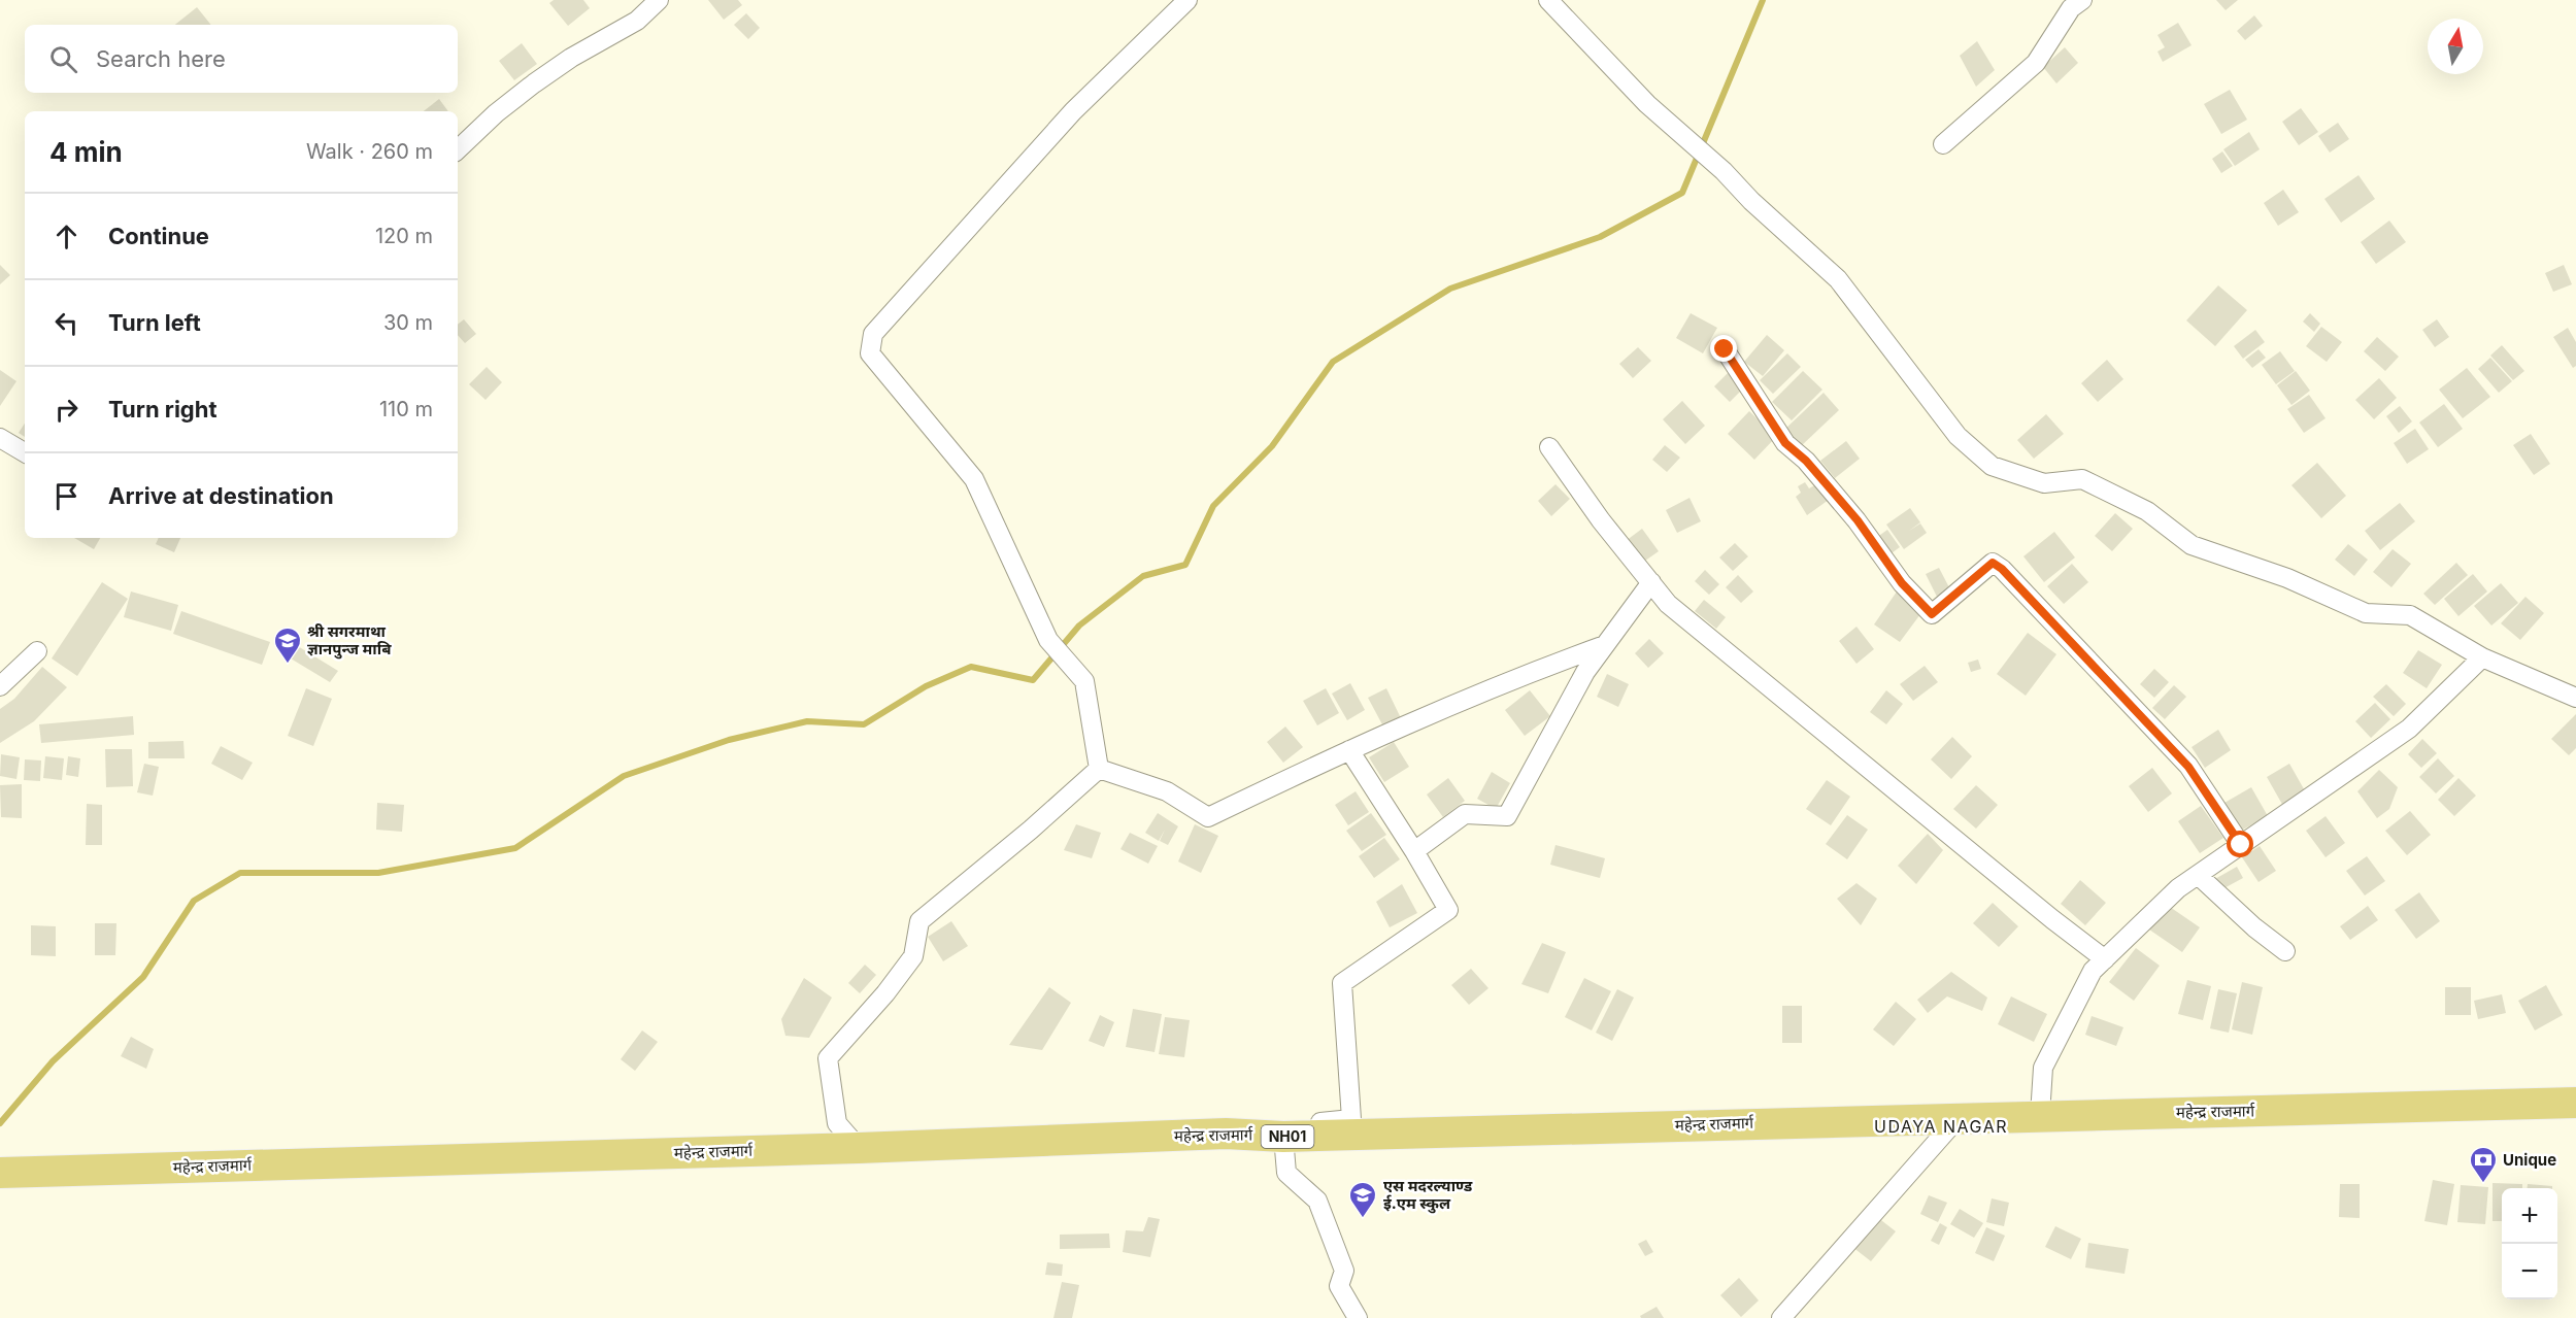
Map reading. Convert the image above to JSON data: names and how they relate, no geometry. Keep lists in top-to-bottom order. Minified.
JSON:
{"streets":{"highway":["महेन्द्र राजमार्ग","NH01"]},"districts":["UDAYA NAGAR"],"places":{"school or university":["श्री सगरमाथा ज्ञानपुन्ज माबि","एस मदरल्याण्ड ई.एम स्कुल"],"bank":["Unique"]},"north":"top","page":{"search":"Search here","heading":["4 min","Walk · 260 m"],"list":[["Continue","120 m"],["Turn left","30 m"],["Turn right","110 m"],"Arrive at destination"],"map_buttons":["+","−"]}}
